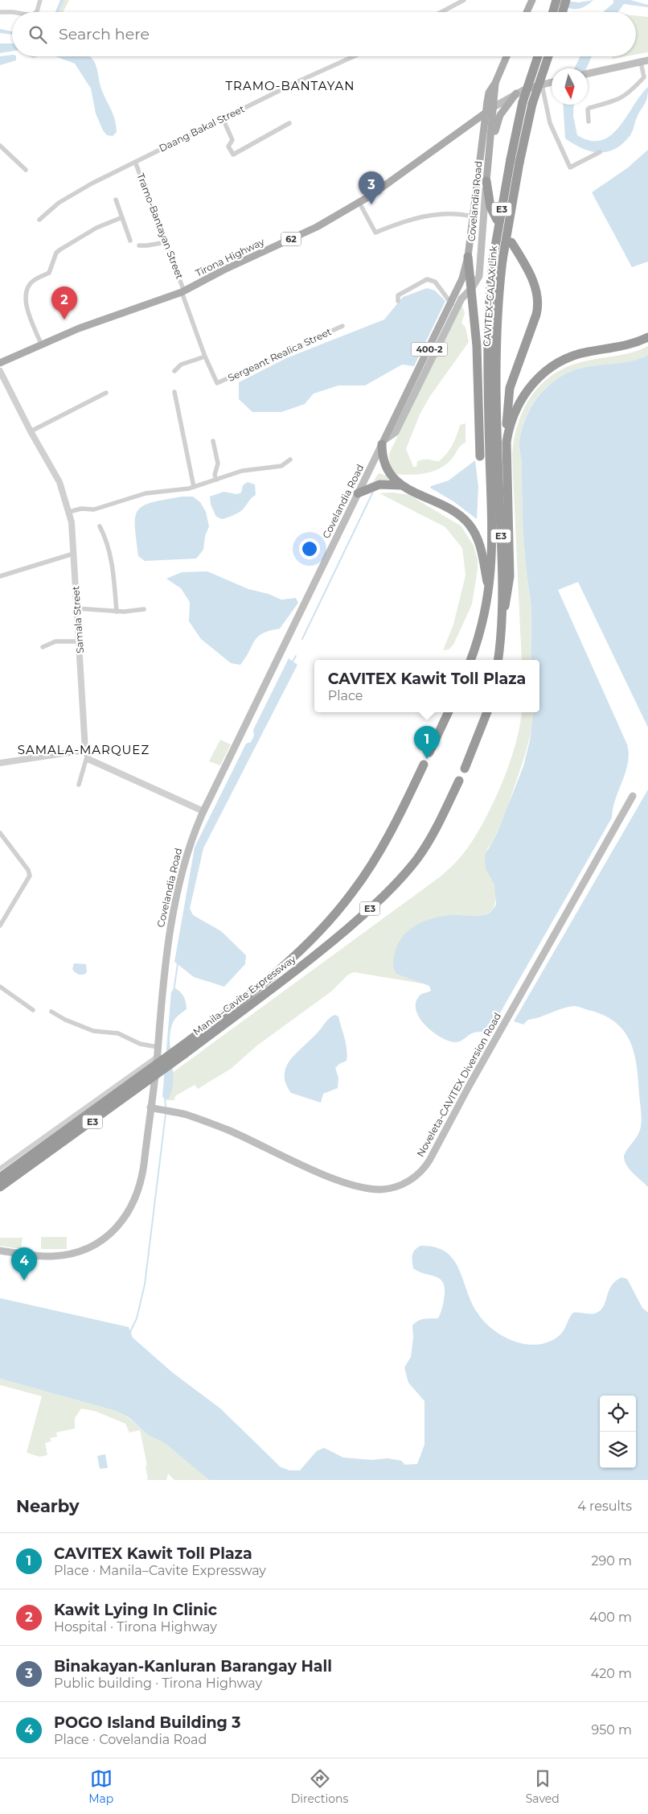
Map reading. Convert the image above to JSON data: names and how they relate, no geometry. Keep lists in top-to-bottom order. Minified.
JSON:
{"streets":{"highway":["E3","CAVITEX–CALAX Link","Manila–Cavite Expressway"],"main road":["Covelandia Road","62","Tirona Highway","400-2","Noveleta-CAVITEX Diversion Road"],"street":["Daang Bakal Street","Tramo-Bantayan Street","Sergeant Realica Street","Samala Street"]},"crossings":[["Daang Bakal Street","Tramo-Bantayan Street"],["Covelandia Road","Tirona Highway"],["Covelandia Road","400-2"],["Covelandia Road","Noveleta-CAVITEX Diversion Road"],["E3","CAVITEX–CALAX Link"],["Tramo-Bantayan Street","Tirona Highway"],["Tramo-Bantayan Street","Sergeant Realica Street"],["Tirona Highway","400-2"],["Tirona Highway","Sergeant Realica Street"]],"districts":["TRAMO-BANTAYAN","SAMALA-MARQUEZ"],"north":"bottom","page":{"search":"Search here","pins":["3","2","1","4"],"popup":["CAVITEX Kawit Toll Plaza","Place"],"heading":["Nearby","4 results"],"list":[{"mark":"1","name":"CAVITEX Kawit Toll Plaza","note":"Place · Manila–Cavite Expressway","value":"290 m"},{"mark":"2","name":"Kawit Lying In Clinic","note":"Hospital · Tirona Highway","value":"400 m"},{"mark":"3","name":"Binakayan-Kanluran Barangay Hall","note":"Public building · Tirona Highway","value":"420 m"},{"mark":"4","name":"POGO Island Building 3","note":"Place · Covelandia Road","value":"950 m"}],"nav":["Map","Directions","Saved"]}}
